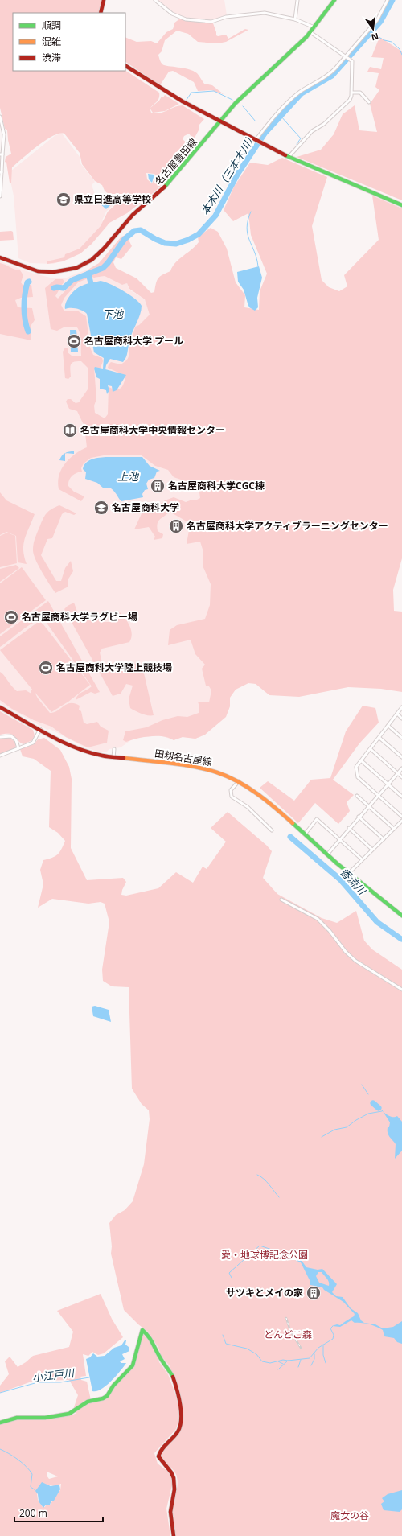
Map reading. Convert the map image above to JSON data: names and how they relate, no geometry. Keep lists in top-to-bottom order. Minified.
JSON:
{"streets":{"main road":["名古屋豊田線","田籾名古屋線"]},"water":["本木川（三本木川）","下池","上池","香流川","小江戸川"],"parks":["愛・地球博記念公園","どんどこ森","魔女の谷"],"places":{"school or university":["県立日進高等学校","名古屋商科大学"],"sports":["名古屋商科大学 プール","名古屋商科大学ラグビー場","名古屋商科大学陸上競技場"],"library":["名古屋商科大学中央情報センター"],"building":["名古屋商科大学CGC棟","名古屋商科大学アクティブラーニングセンター","サツキとメイの家"]},"legend":["順調","混雑","渋滞"],"scale_bar":"200 m","north":"bottom"}
